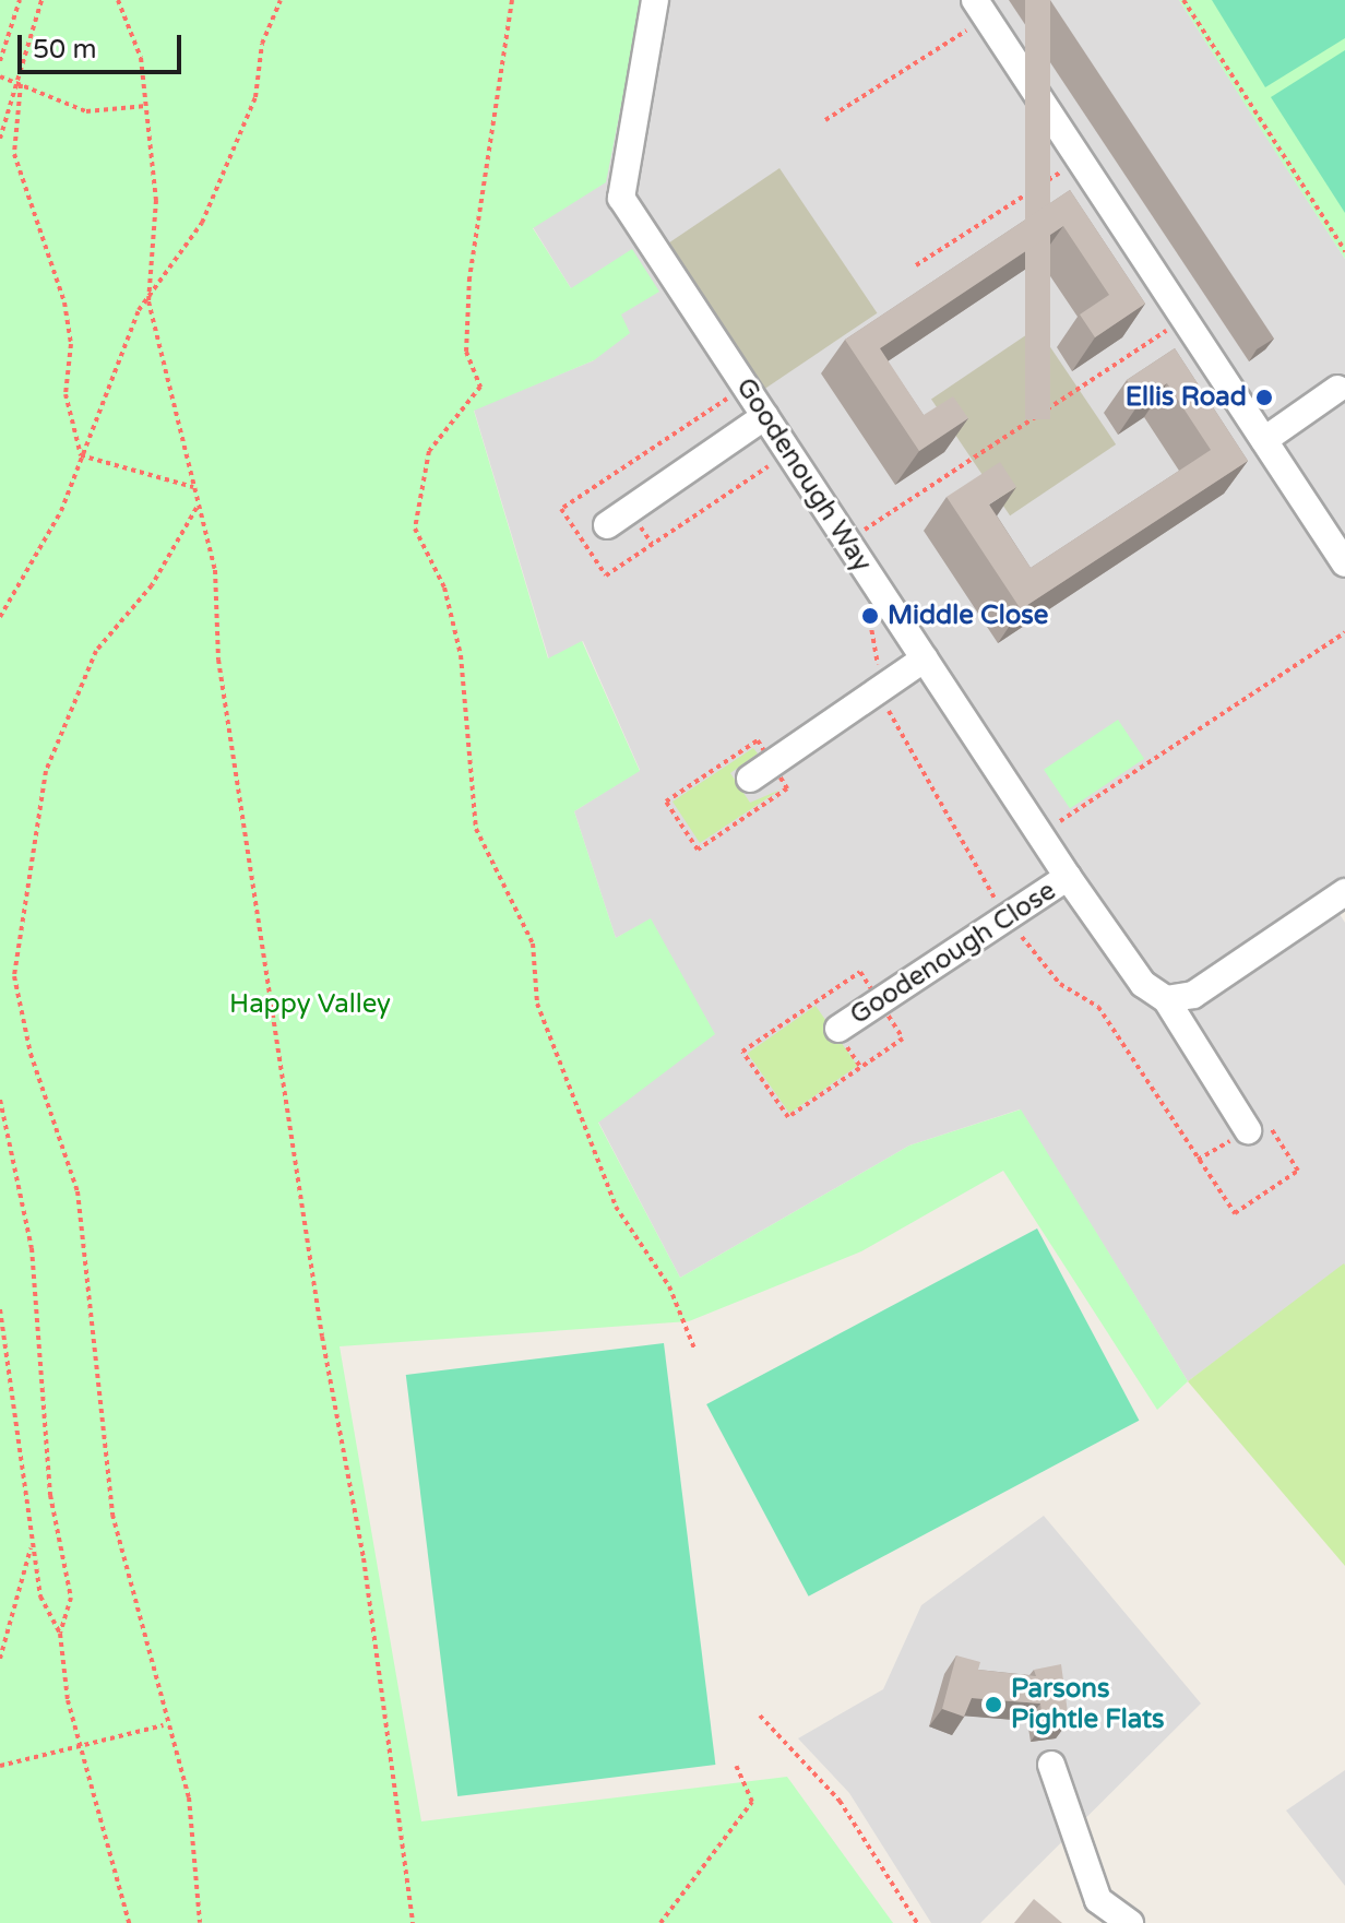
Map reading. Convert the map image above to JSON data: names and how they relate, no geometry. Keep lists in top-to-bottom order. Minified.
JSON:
{"streets":{"street":["Goodenough Way","Goodenough Close"]},"crossings":[["Goodenough Way","Goodenough Close"]],"parks":["Happy Valley"],"places":["Ellis Road","Middle Close","Parsons Pightle Flats"],"scale_bar":"50 m"}
